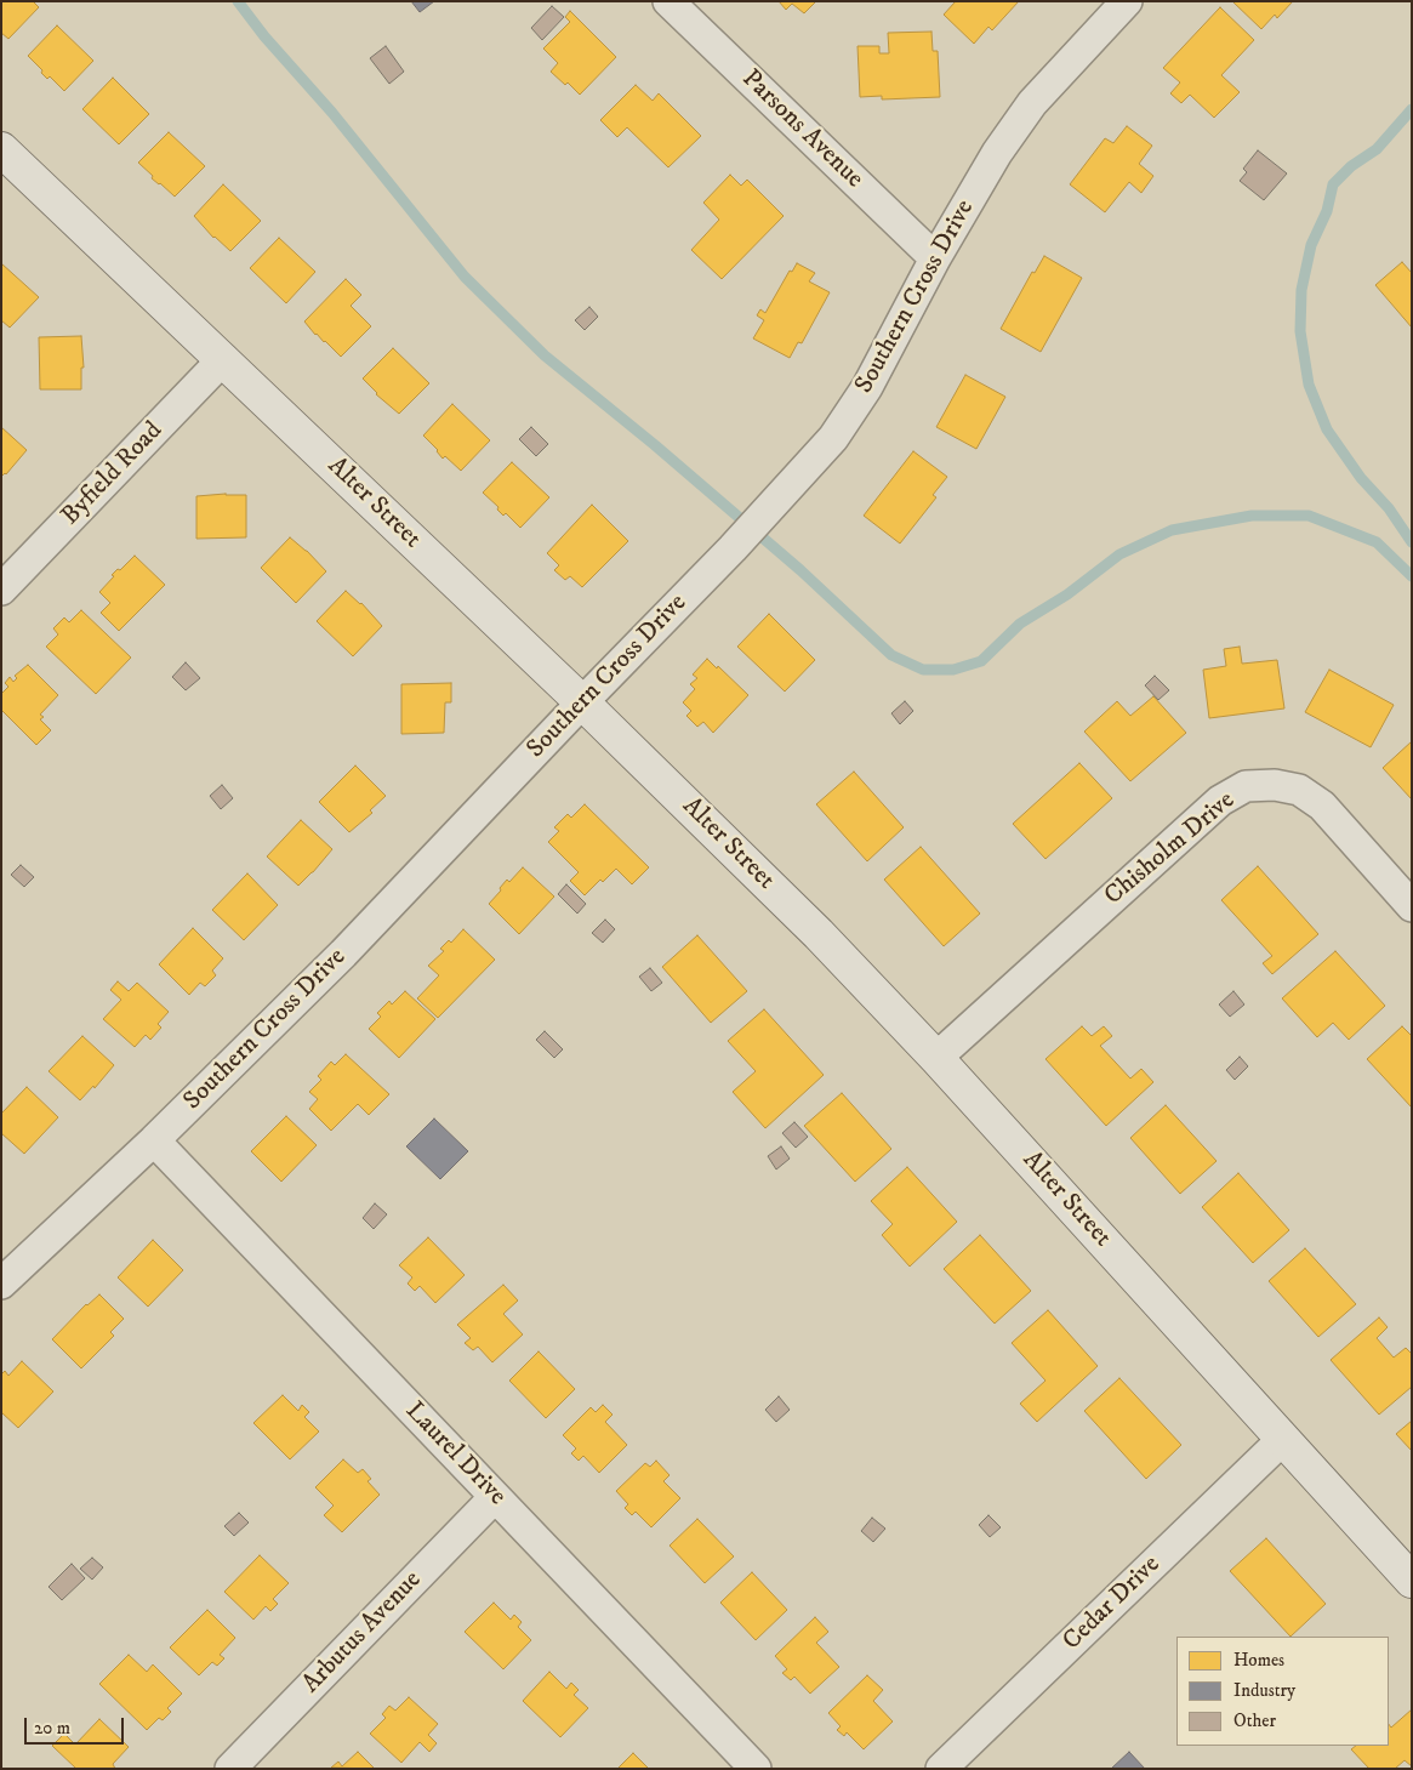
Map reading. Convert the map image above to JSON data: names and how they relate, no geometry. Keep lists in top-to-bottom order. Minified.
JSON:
{"streets":{"street":["Parsons Avenue","Southern Cross Drive","Byfield Road","Alter Street","Chisholm Drive","Laurel Drive","Cedar Drive","Arbutus Avenue"]},"crossings":[["Parsons Avenue","Southern Cross Drive"],["Southern Cross Drive","Alter Street"],["Southern Cross Drive","Laurel Drive"],["Byfield Road","Alter Street"],["Alter Street","Chisholm Drive"],["Alter Street","Cedar Drive"],["Laurel Drive","Arbutus Avenue"]],"legend":["Homes","Industry","Other"],"scale_bar":"20 m"}
